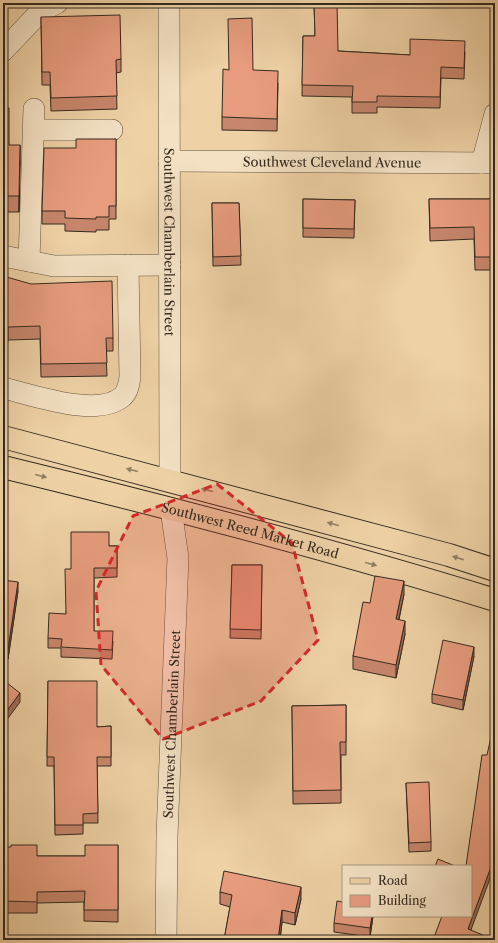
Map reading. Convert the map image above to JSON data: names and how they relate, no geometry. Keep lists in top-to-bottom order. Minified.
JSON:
{"streets":{"main road":["Southwest Reed Market Road"],"street":["Southwest Cleveland Avenue","Southwest Chamberlain Street"]},"crossings":[["Southwest Cleveland Avenue","Southwest Chamberlain Street"],["Southwest Chamberlain Street","Southwest Reed Market Road"]],"legend":["Road","Building"]}
